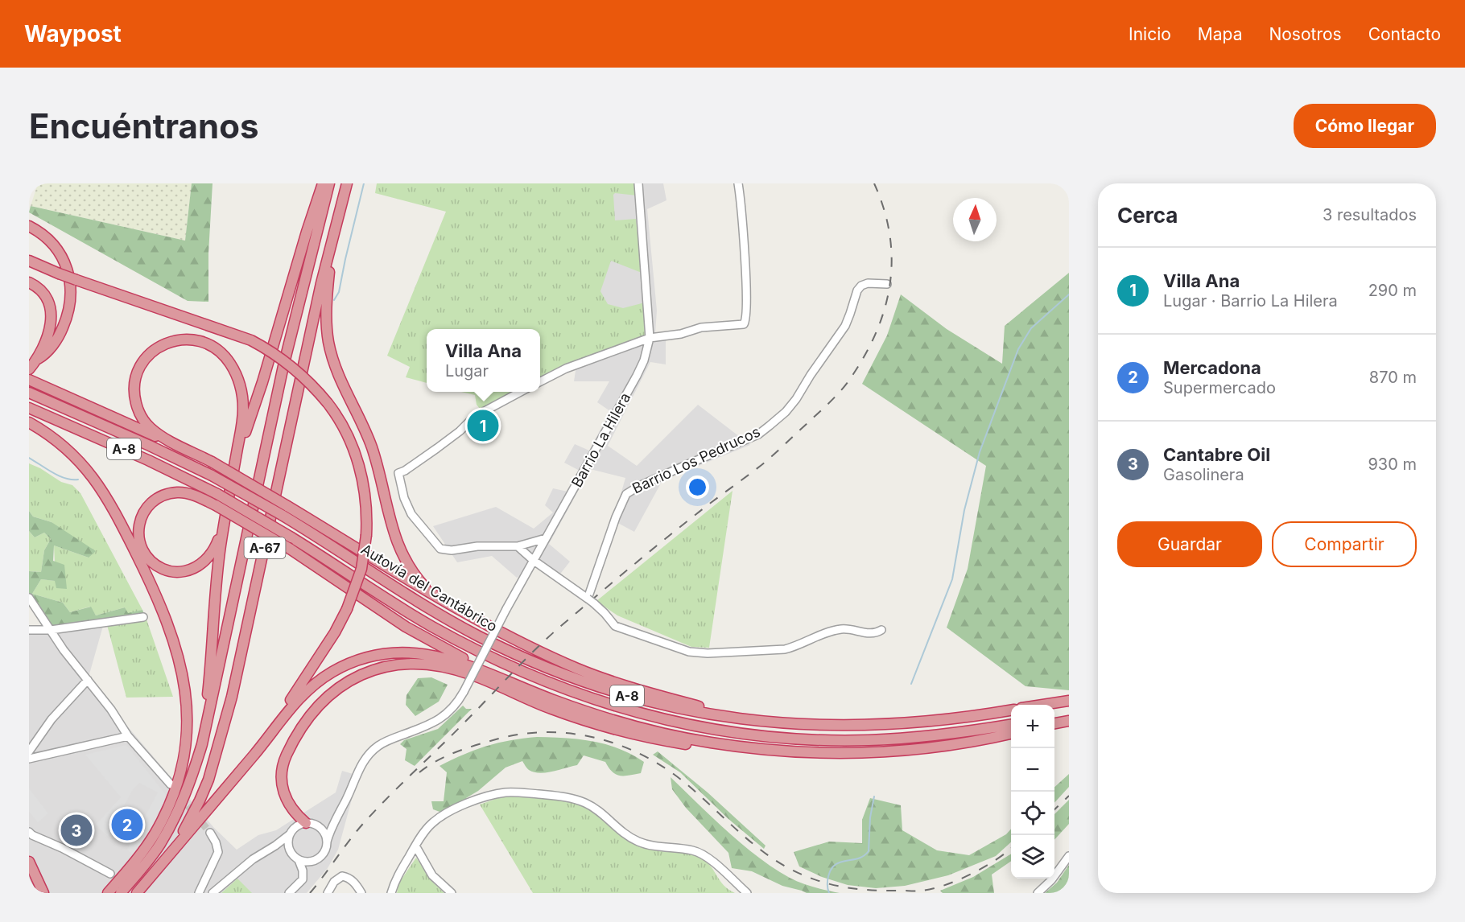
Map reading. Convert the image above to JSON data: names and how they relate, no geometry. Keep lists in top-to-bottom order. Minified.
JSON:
{"streets":{"highway":["A-8","A-67","Autovía del Cantábrico"],"street":["Barrio La Hilera","Barrio Los Pedrucos"]},"north":"top","page":{"header":"Waypost","nav":["Inicio","Mapa","Nosotros","Contacto"],"buttons":["Cómo llegar",["Guardar","Compartir"]],"title":"Encuéntranos","heading":["Cerca","3 resultados"],"list":[{"mark":"1","name":"Villa Ana","note":"Lugar · Barrio La Hilera","value":"290 m"},{"mark":"2","name":"Mercadona","note":"Supermercado","value":"870 m"},{"mark":"3","name":"Cantabre Oil","note":"Gasolinera","value":"930 m"}],"popup":["Villa Ana","Lugar"],"pins":["1","2","3"],"map_buttons":["+","−"]}}
